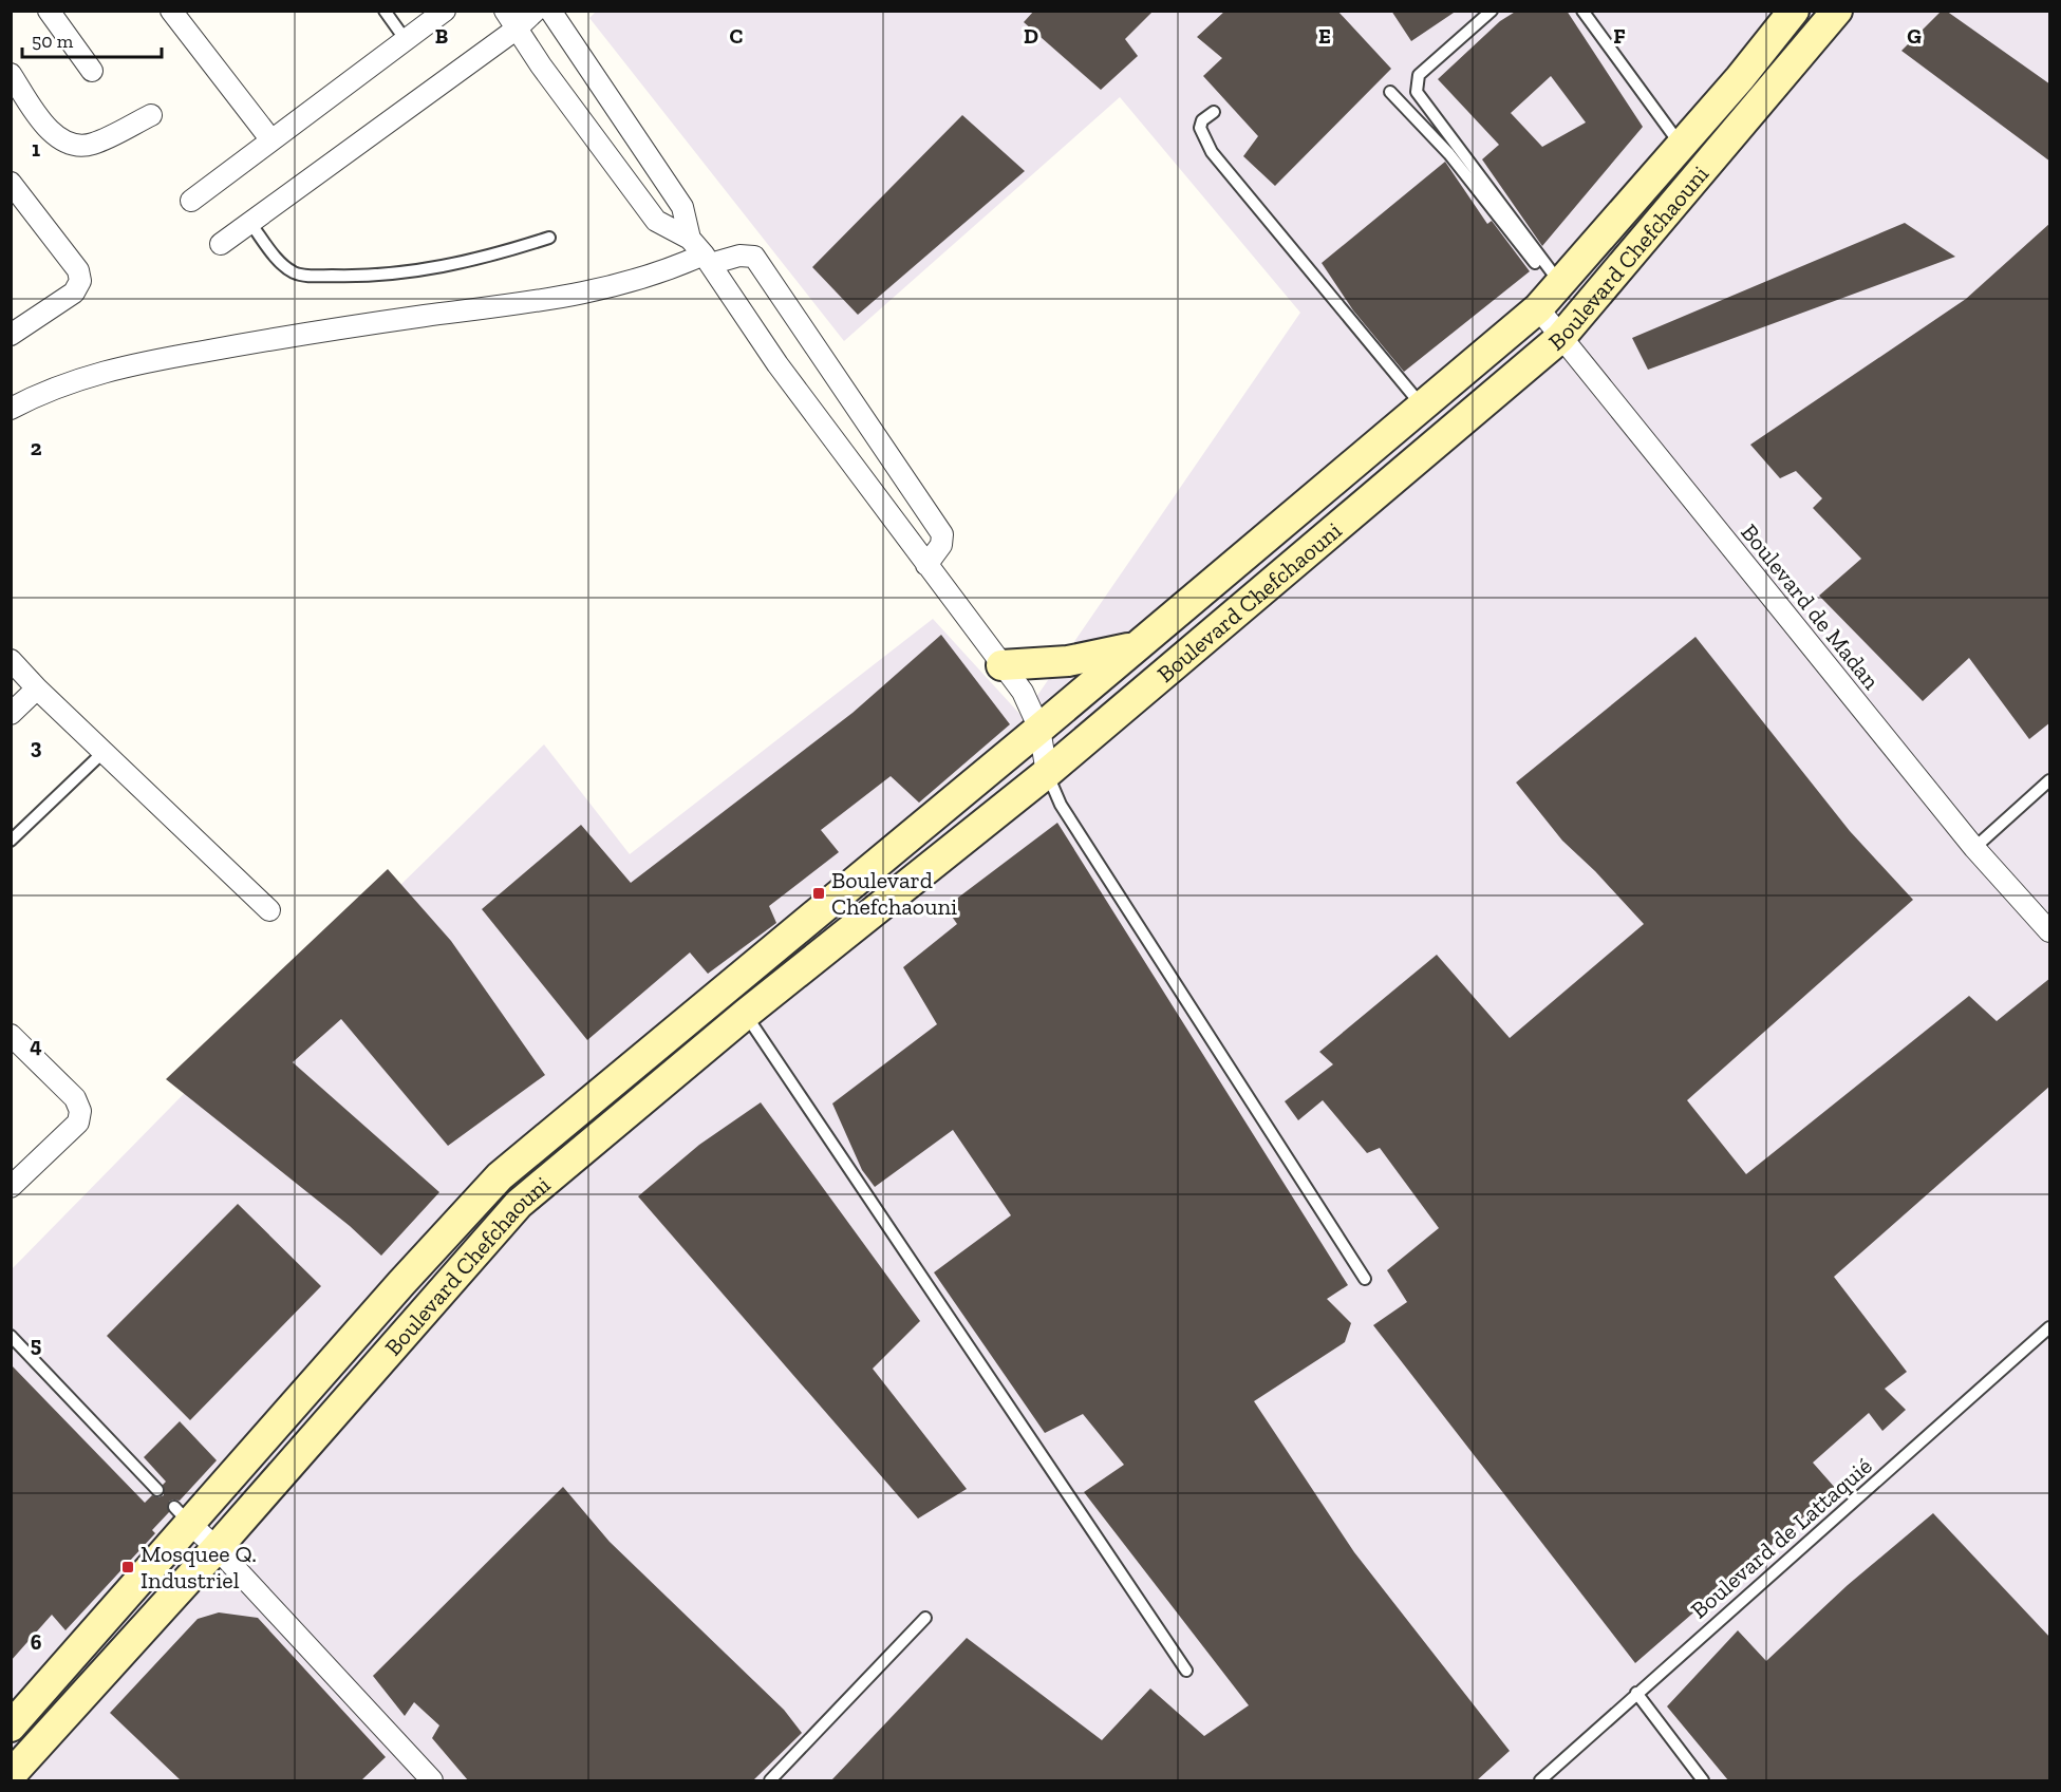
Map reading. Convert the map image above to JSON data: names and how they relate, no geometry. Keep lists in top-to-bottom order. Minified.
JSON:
{"streets":{"street":["Boulevard Chefchaouni","Boulevard de Madan"],"lane":["Boulevard de Lattaquié"]},"crossings":[["Boulevard Chefchaouni","Boulevard de Madan"]],"places":{"transit":["Boulevard Chefchaouni","Mosquee Q. Industriel"]},"scale_bar":"50 m","grid":{"columns":["B","C","D","E","F","G"],"rows":["1","2","3","4","5","6"]}}
